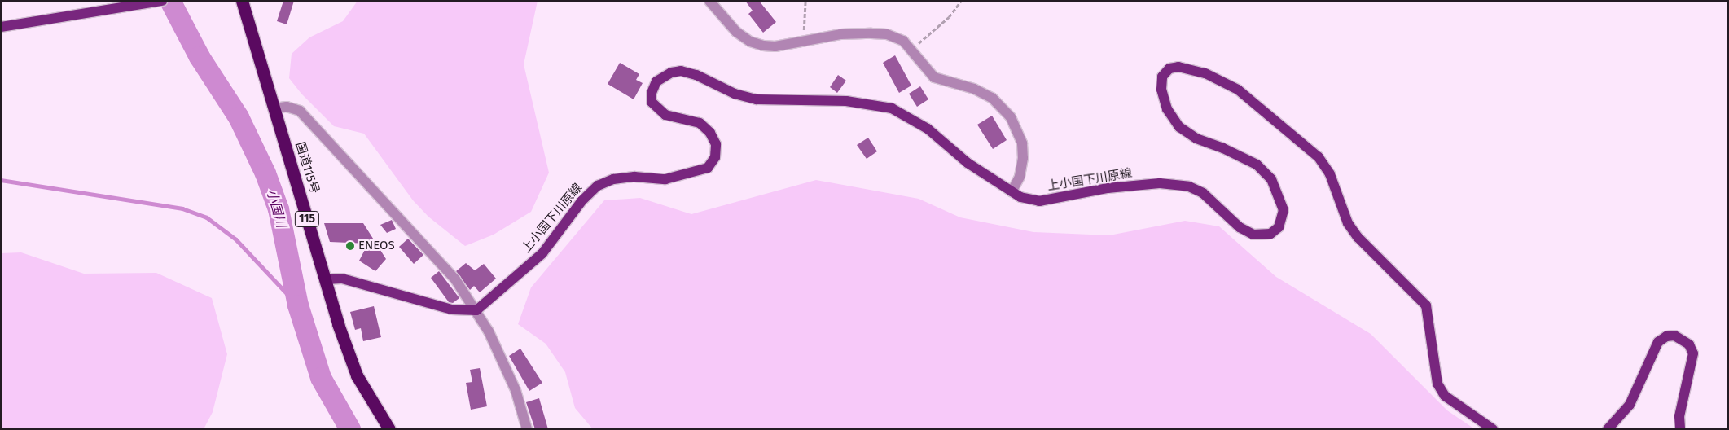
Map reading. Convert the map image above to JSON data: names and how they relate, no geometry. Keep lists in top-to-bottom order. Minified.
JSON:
{"streets":{"highway":["国道115号","115"],"main road":["上小国下川原線"]},"water":["小国川"],"places":["ENEOS"]}
